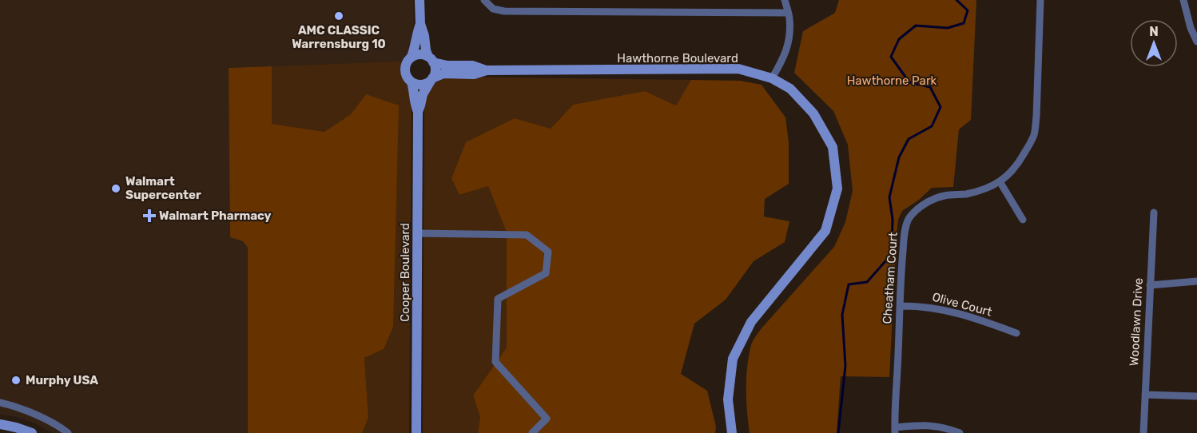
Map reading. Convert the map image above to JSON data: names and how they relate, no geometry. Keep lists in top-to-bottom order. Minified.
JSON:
{"streets":{"street":["Hawthorne Boulevard","Cooper Boulevard","Cheatham Court","Olive Court","Woodlawn Drive"]},"crossings":[["Hawthorne Boulevard","Cooper Boulevard"],["Cheatham Court","Olive Court"]],"parks":["Hawthorne Park"],"places":{"other":["AMC CLASSIC Warrensburg 10","Walmart Supercenter","Murphy USA"],"health":["Walmart Pharmacy"]},"north":"top"}
